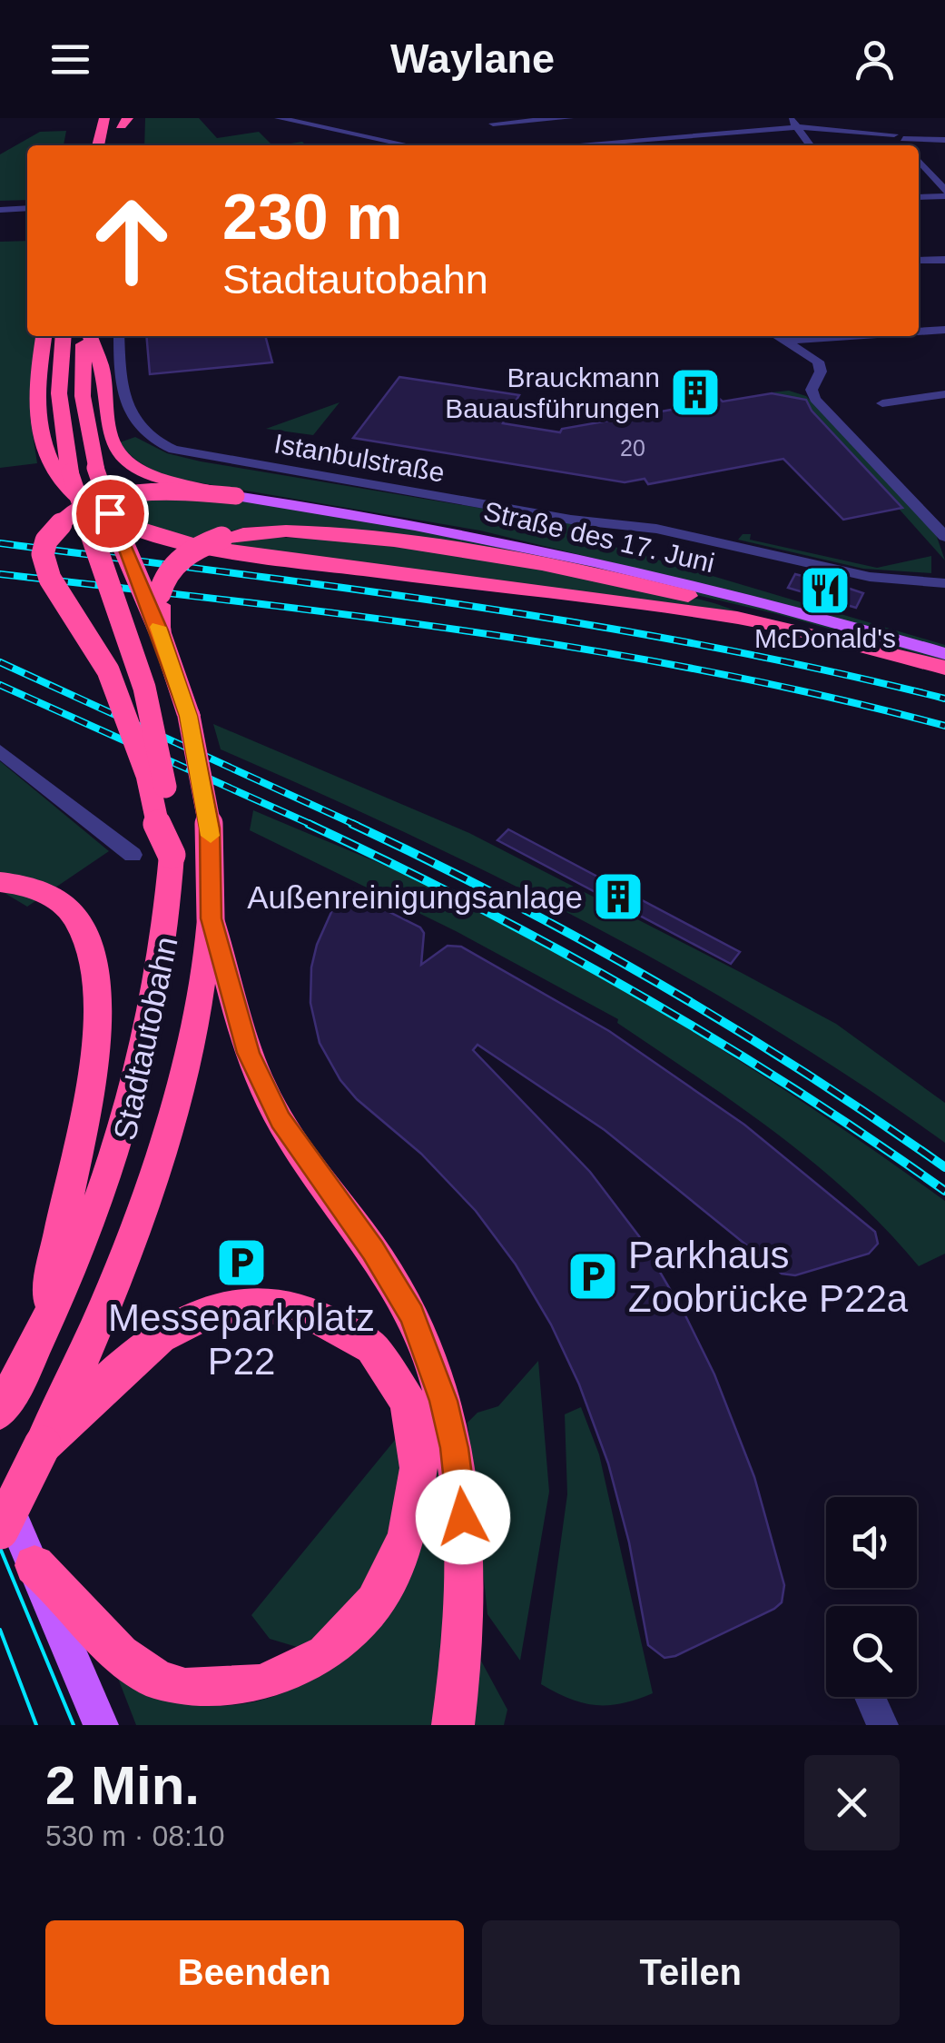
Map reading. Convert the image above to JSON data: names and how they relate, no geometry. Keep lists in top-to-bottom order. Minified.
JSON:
{"streets":{"highway":["Stadtautobahn"],"main road":["Straße des 17. Juni"],"street":["Istanbulstraße"]},"places":{"building":["Brauckmann Bauausführungen","Außenreinigungsanlage"],"restaurant":["McDonald's"],"parking":["Messeparkplatz P22","Parkhaus Zoobrücke P22a"]},"house_numbers":["20"],"page":{"header":"Waylane","turn":["230 m","Stadtautobahn"],"heading":["2 Min.","530 m · 08:10"],"buttons":["Beenden","Teilen"]}}
